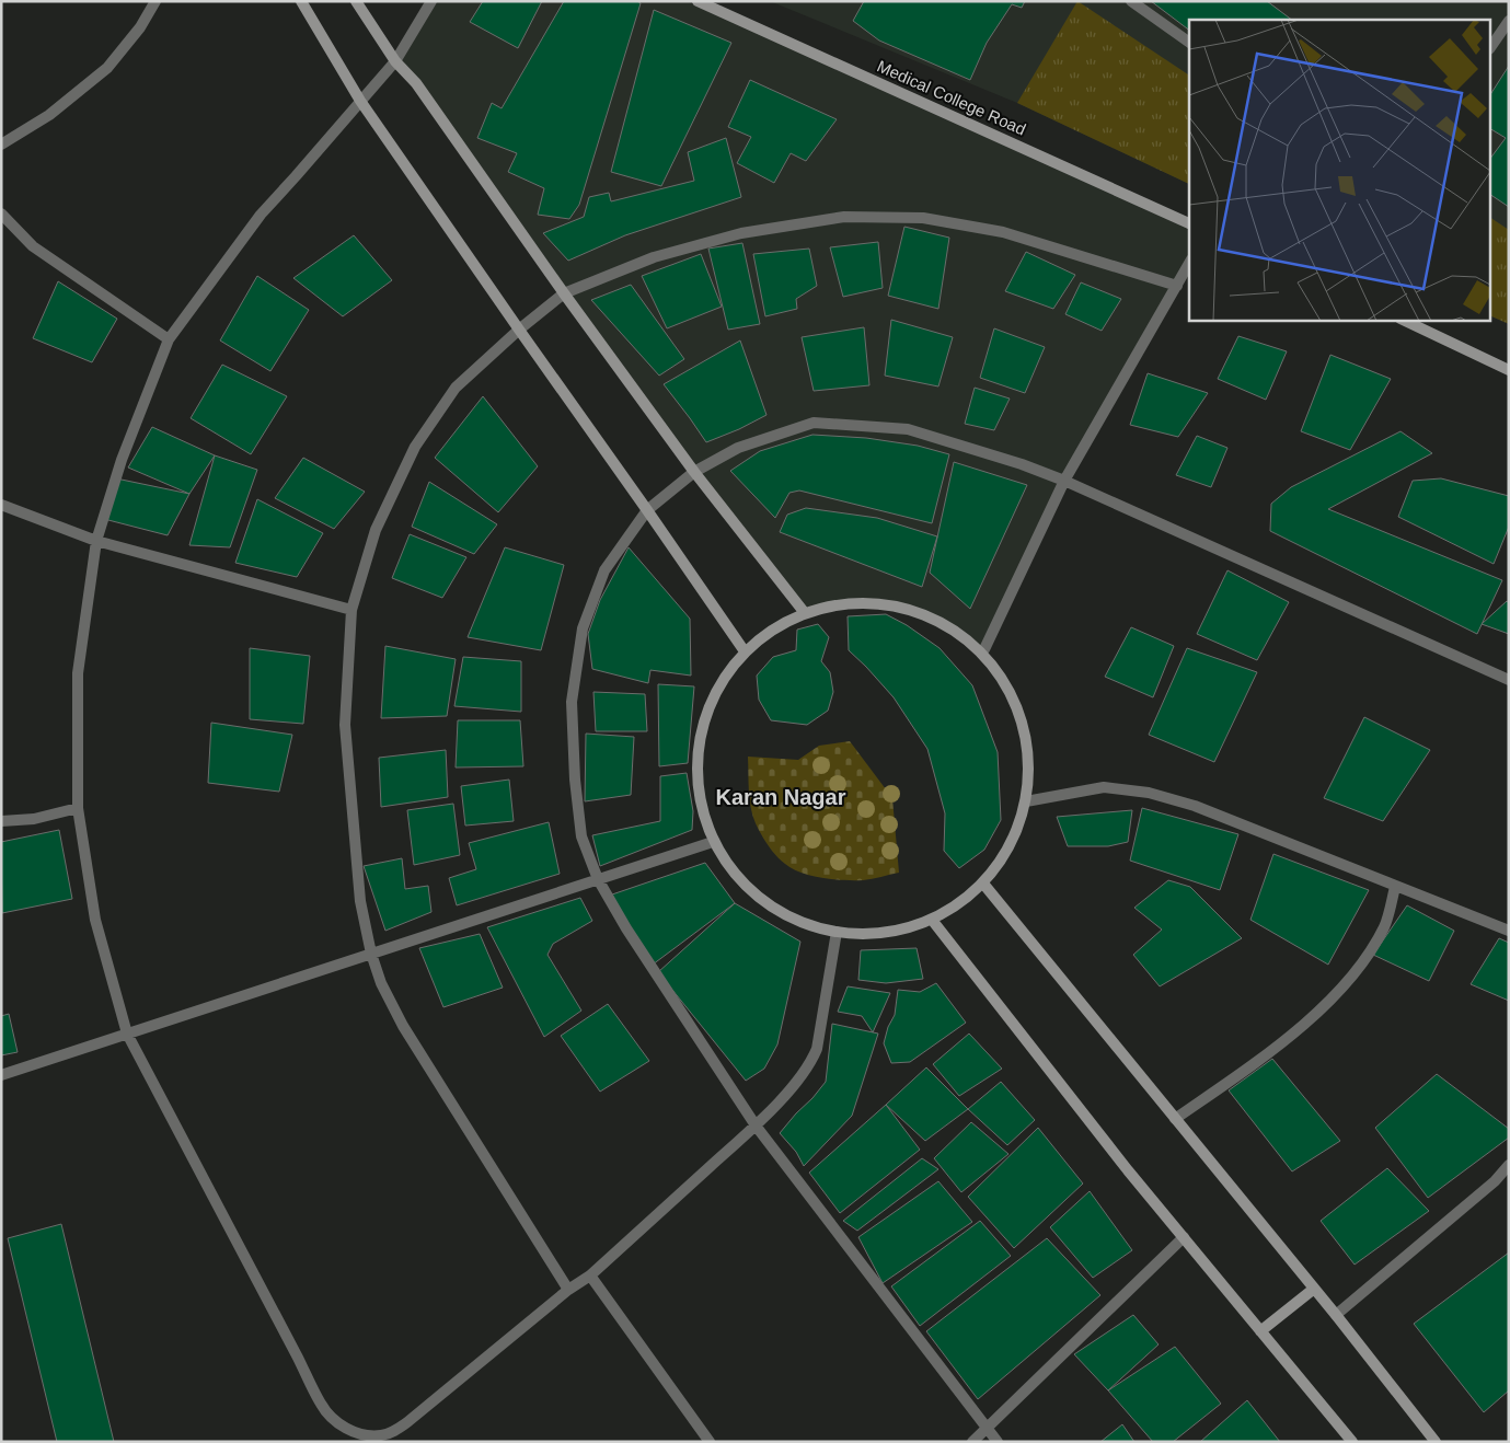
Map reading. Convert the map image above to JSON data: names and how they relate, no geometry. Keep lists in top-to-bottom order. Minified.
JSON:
{"streets":{"main road":["Medical College Road"]},"districts":["Karan Nagar"]}
